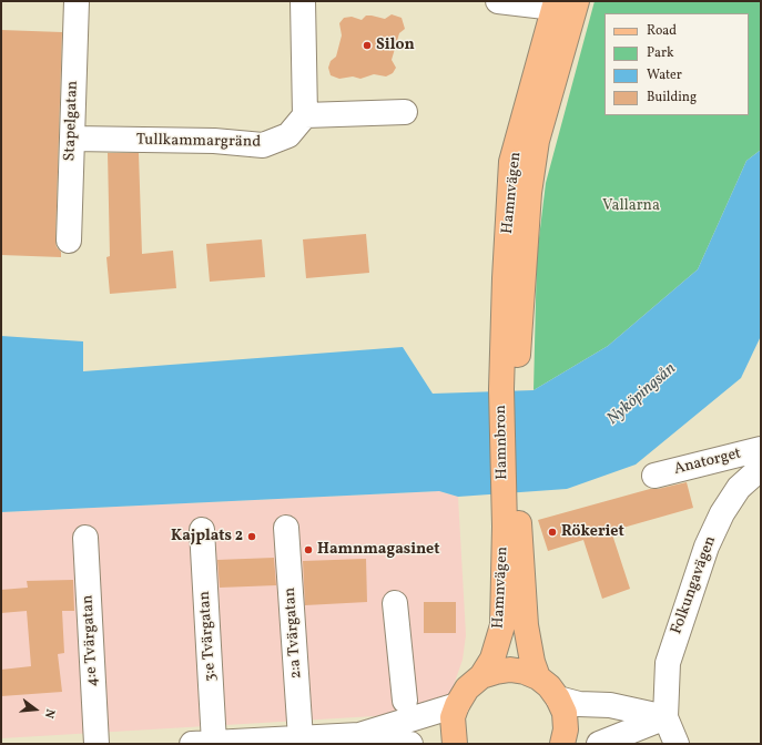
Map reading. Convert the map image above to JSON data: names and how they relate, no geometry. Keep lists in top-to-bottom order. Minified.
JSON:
{"streets":{"main road":["Hamnvägen","Hamnbron"],"street":["Stapelgatan","Tullkammargränd","Anatorget","Folkungavägen","2:a Tvärgatan","3:e Tvärgatan","4:e Tvärgatan"]},"crossings":[["Stapelgatan","Tullkammargränd"],["Hamnvägen","Hamnbron"]],"water":["Nyköpingsån"],"parks":["Vallarna"],"places":["Silon","Rökeriet","Kajplats 2","Hamnmagasinet"],"legend":["Road","Park","Water","Building"],"north":"right"}
